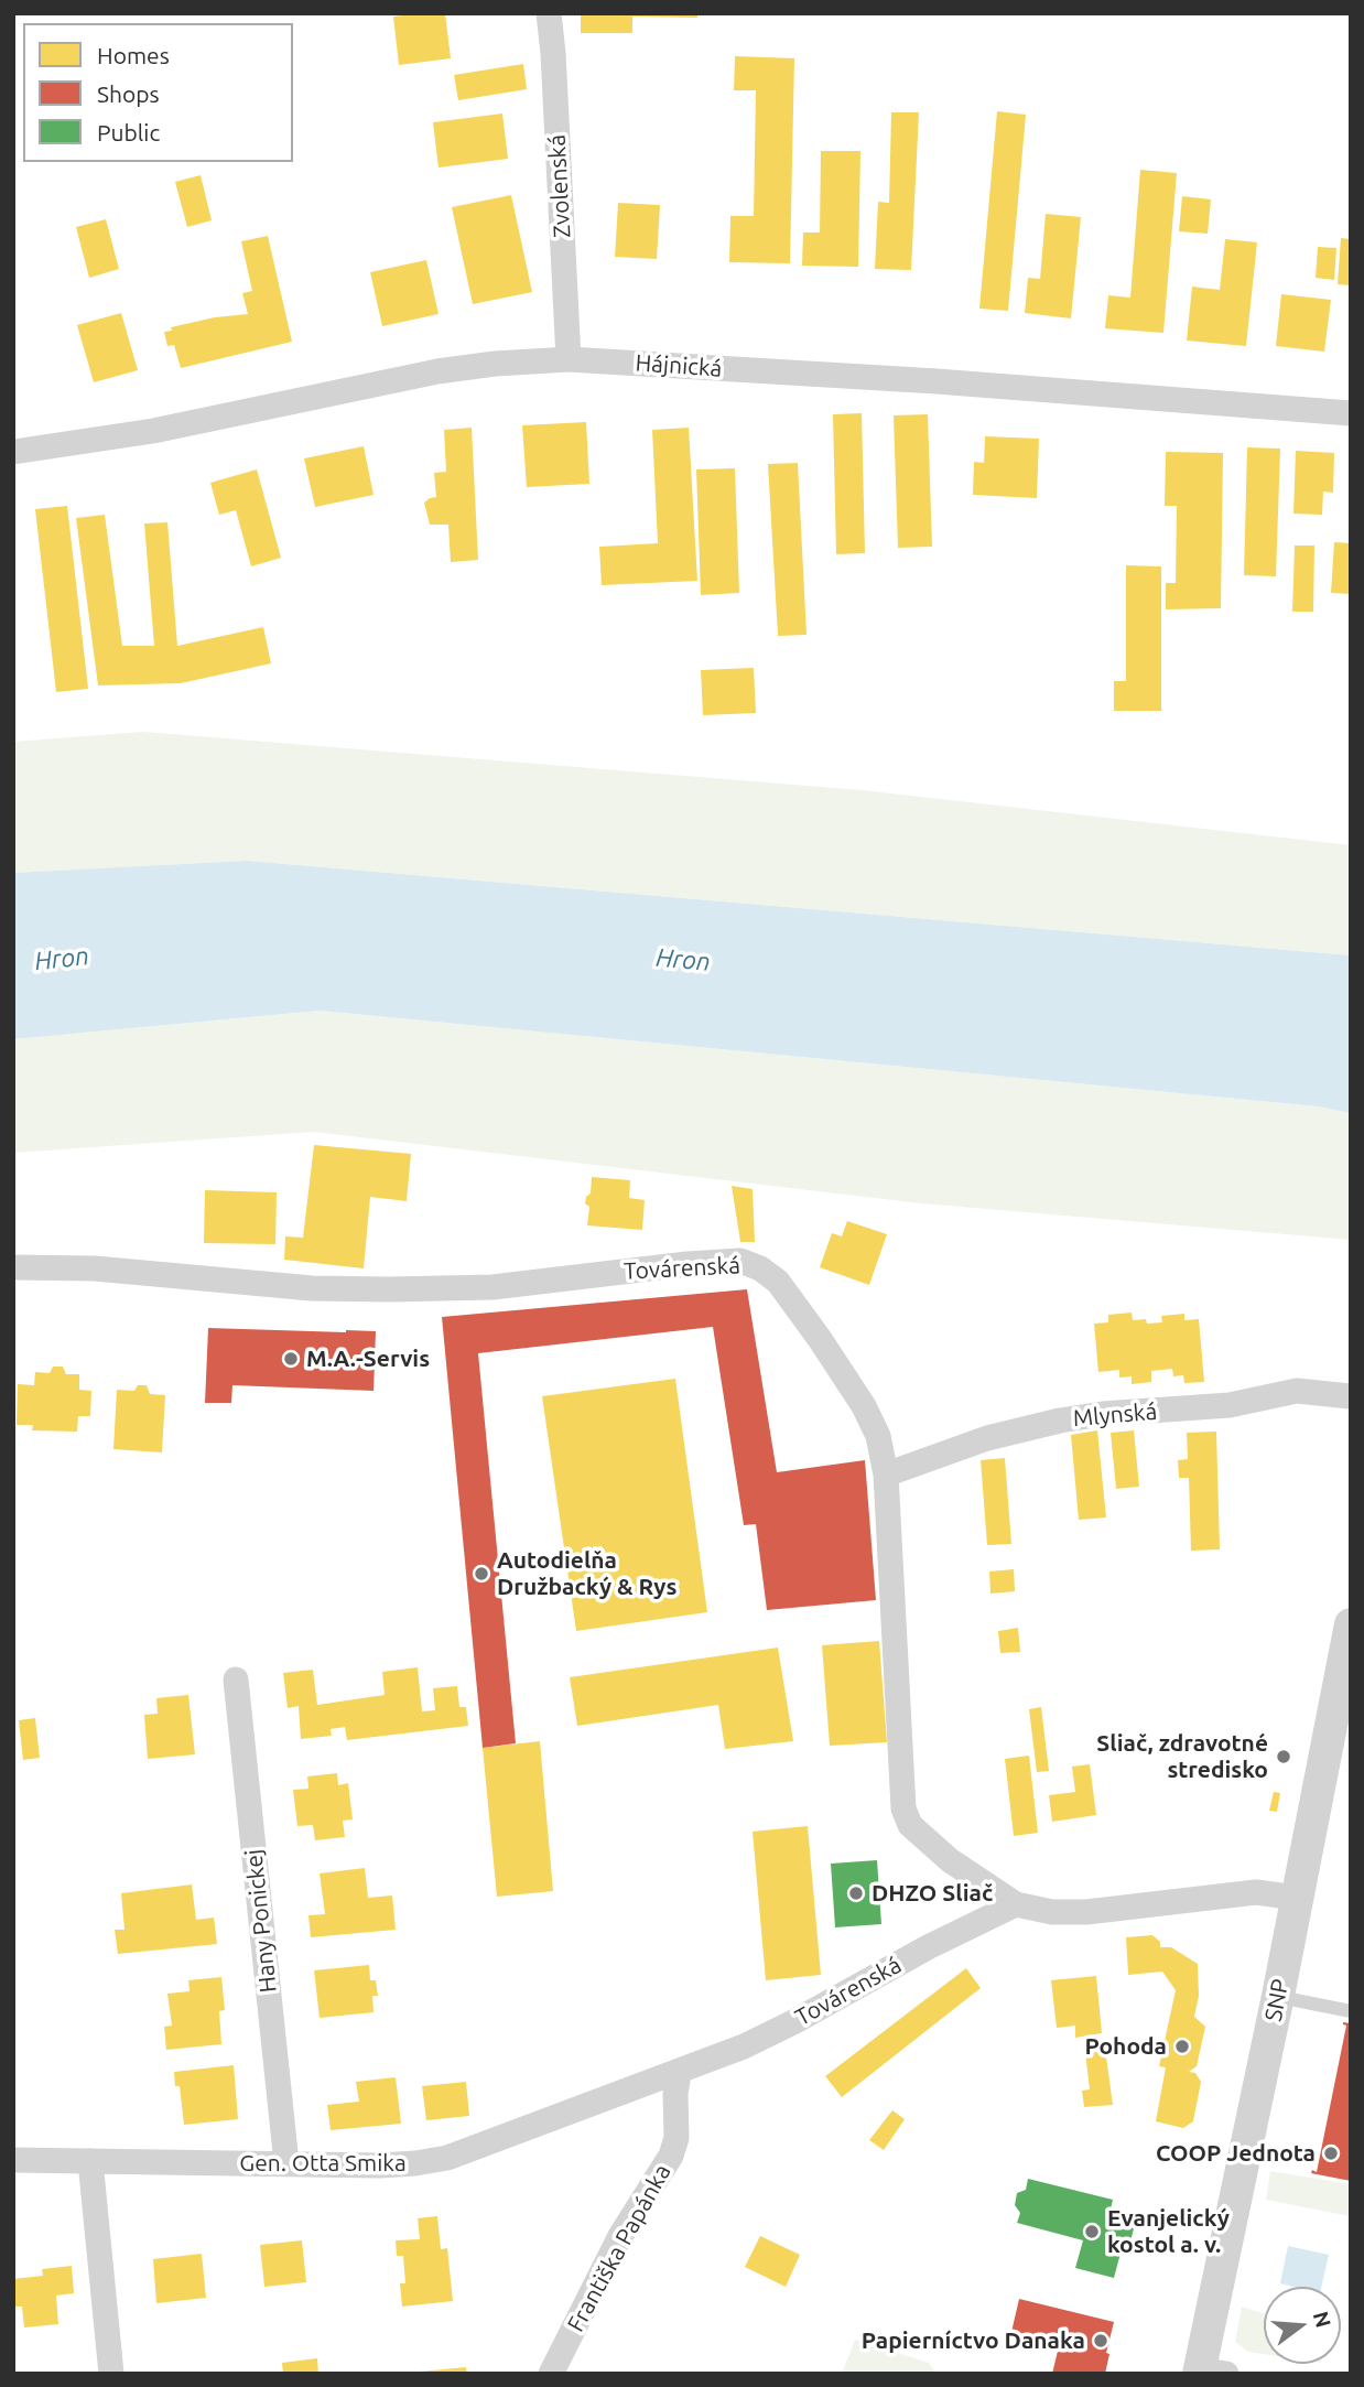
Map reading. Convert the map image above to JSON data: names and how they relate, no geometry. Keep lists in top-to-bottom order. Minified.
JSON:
{"streets":{"street":["Zvolenská","Hájnická","Továrenská","Mlynská","Hany Ponickej","SNP","Gen. Otta Smika","Františka Papánka"]},"crossings":[["Zvolenská","Hájnická"],["Továrenská","Mlynská"],["Továrenská","SNP"],["Továrenská","Gen. Otta Smika"],["Továrenská","Františka Papánka"],["Hany Ponickej","Gen. Otta Smika"],["Gen. Otta Smika","Františka Papánka"]],"water":["Hron"],"places":["M.A.-Servis","Autodielňa Družbacký & Rys","Sliač, zdravotné stredisko","DHZO Sliač","Pohoda","COOP Jednota","Evanjelický kostol a. v.","Papierníctvo Danaka"],"legend":["Homes","Shops","Public"],"north":"right"}
